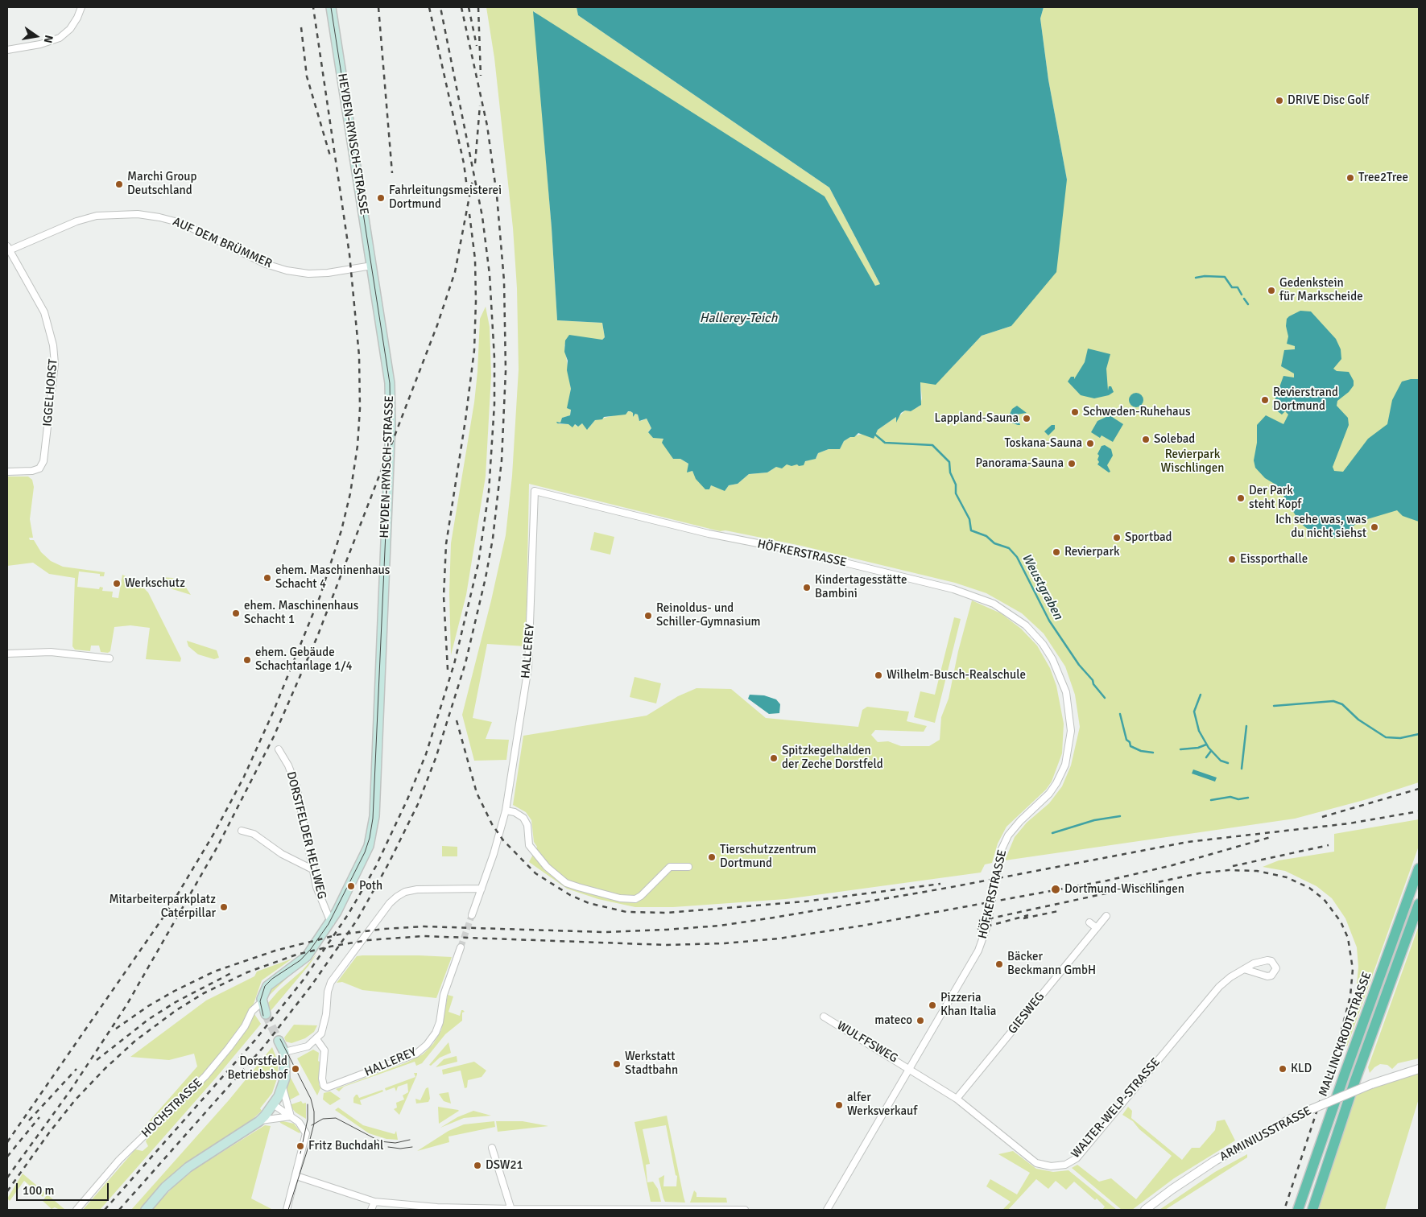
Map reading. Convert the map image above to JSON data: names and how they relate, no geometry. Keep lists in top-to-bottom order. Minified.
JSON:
{"streets":{"highway":["MALLINCKRODTSTRASSE"],"main road":["HEYDEN-RYNSCH-STRASSE"],"street":["AUF DEM BRÜMMER","IGGELHORST","HÖFKERSTRASSE","HALLEREY","DORSTFELDER HELLWEG","GIESWEG","WULFFSWEG","HOCHSTRASSE","WALTER-WELP-STRASSE","ARMINIUSSTRASSE"]},"crossings":[["HEYDEN-RYNSCH-STRASSE","AUF DEM BRÜMMER"],["HEYDEN-RYNSCH-STRASSE","DORSTFELDER HELLWEG"],["AUF DEM BRÜMMER","IGGELHORST"],["HÖFKERSTRASSE","HALLEREY"],["HÖFKERSTRASSE","WULFFSWEG"],["HÖFKERSTRASSE","WALTER-WELP-STRASSE"],["GIESWEG","WALTER-WELP-STRASSE"],["WULFFSWEG","WALTER-WELP-STRASSE"]],"water":["Hallerey-Teich","Weustgraben"],"parks":["Revierpark Wischlingen"],"places":["DRIVE Disc Golf","Tree2Tree","Marchi Group Deutschland","Fahrleitungsmeisterei Dortmund","Gedenkstein für Markscheide","Revierstrand Dortmund","Schweden-Ruhehaus","Lappland-Sauna","Solebad","Toskana-Sauna","Panorama-Sauna","Der Park steht Kopf","Ich sehe was, was du nicht siehst","Sportbad","Revierpark","Eissporthalle","ehem. Maschinenhaus Schacht 4","Werkschutz","Kindertagesstätte Bambini","ehem. Maschinenhaus Schacht 1","Reinoldus- und Schiller-Gymnasium","ehem. Gebäude Schachtanlage 1/4","Wilhelm-Busch-Realschule","Spitzkegelhalden der Zeche Dorstfeld","Tierschutzzentrum Dortmund","Poth","Dortmund-Wischlingen","Mitarbeiterparkplatz Caterpillar","Bäcker Beckmann GmbH","Pizzeria Khan Italia","mateco","Werkstatt Stadtbahn","Dorstfeld Betriebshof","KLD","alfer Werksverkauf","Fritz Buchdahl","DSW21"],"scale_bar":"100 m","north":"right"}
